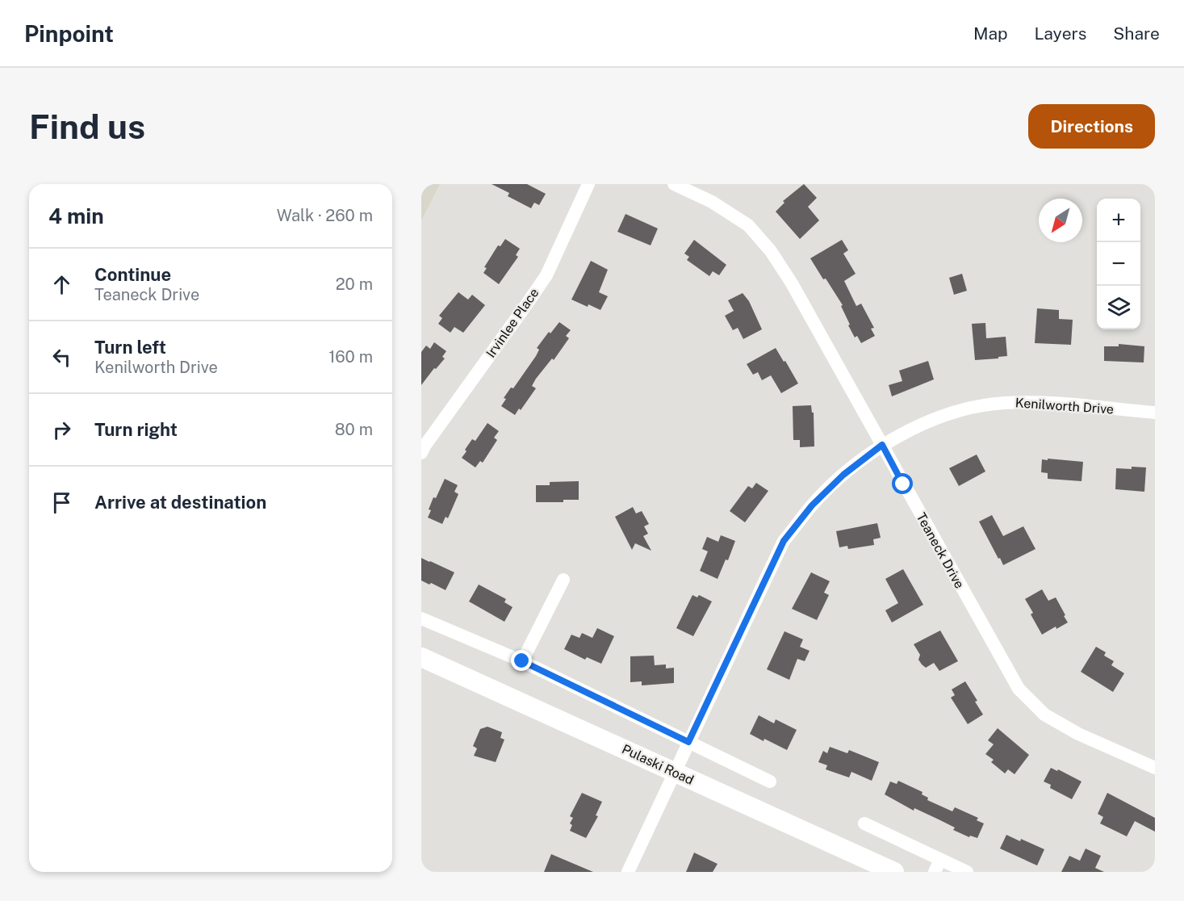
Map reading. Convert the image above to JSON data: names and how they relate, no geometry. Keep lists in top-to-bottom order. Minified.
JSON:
{"streets":{"main road":["Pulaski Road"],"street":["Irvinlee Place","Kenilworth Drive","Teaneck Drive"]},"crossings":[["Kenilworth Drive","Teaneck Drive"],["Kenilworth Drive","Pulaski Road"]],"north":"bottom left","page":{"header":"Pinpoint","nav":["Map","Layers","Share"],"buttons":"Directions","title":"Find us","heading":["4 min","Walk · 260 m"],"map_buttons":["+","−"],"list":[["Continue","Teaneck Drive","20 m"],["Turn left","Kenilworth Drive","160 m"],["Turn right","80 m"],"Arrive at destination"]}}
